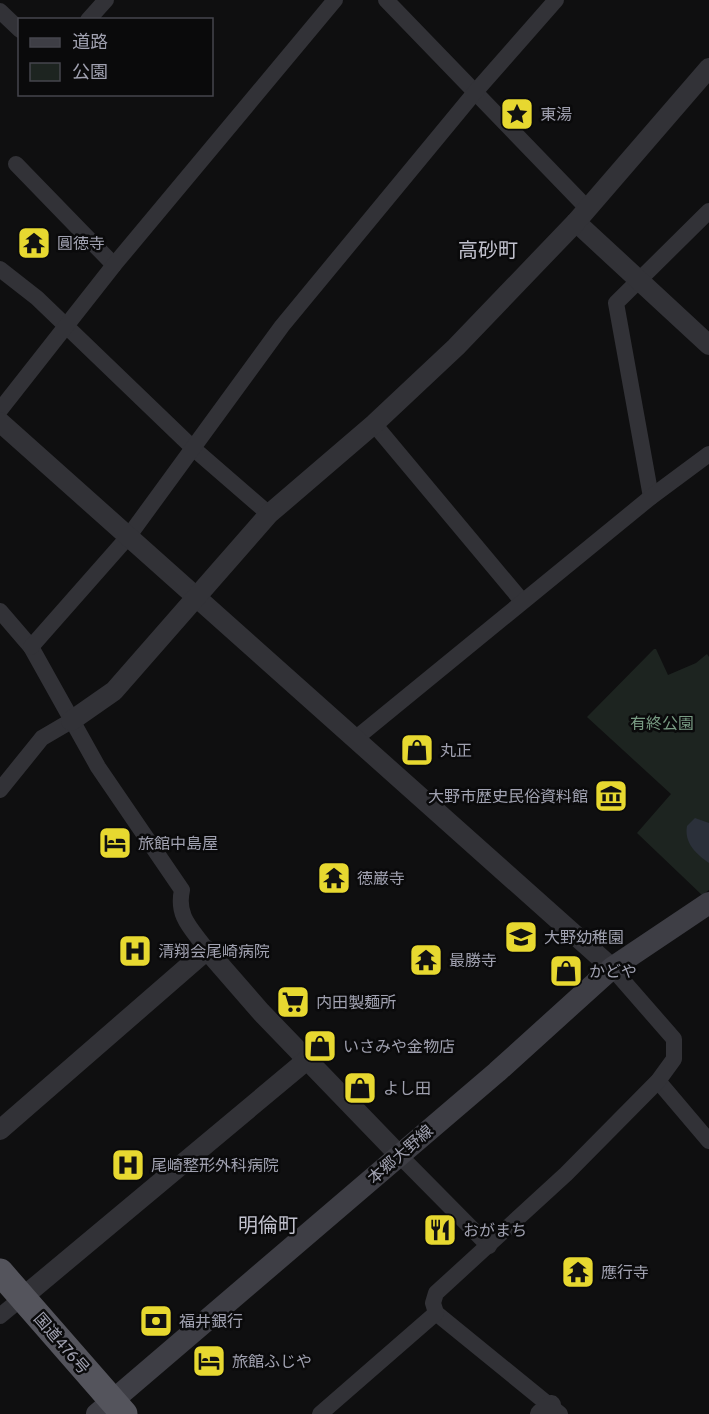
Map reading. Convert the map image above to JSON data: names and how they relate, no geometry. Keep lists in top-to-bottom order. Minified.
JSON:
{"streets":{"highway":["国道476号"],"main road":["本郷大野線"]},"crossings":[["本郷大野線","国道476号"]],"districts":["高砂町","明倫町"],"parks":["有終公園"],"places":{"place":["東湯"],"temple":["圓徳寺","徳巌寺","最勝寺","應行寺"],"shop":["丸正","かどや","いさみや金物店","よし田"],"museum":["大野市歴史民俗資料館"],"hotel":["旅館中島屋","旅館ふじや"],"school or university":["大野幼稚園"],"hospital":["清翔会尾崎病院","尾崎整形外科病院"],"supermarket":["内田製麺所"],"restaurant":["おがまち"],"bank":["福井銀行"]},"legend":["道路","公園"]}
